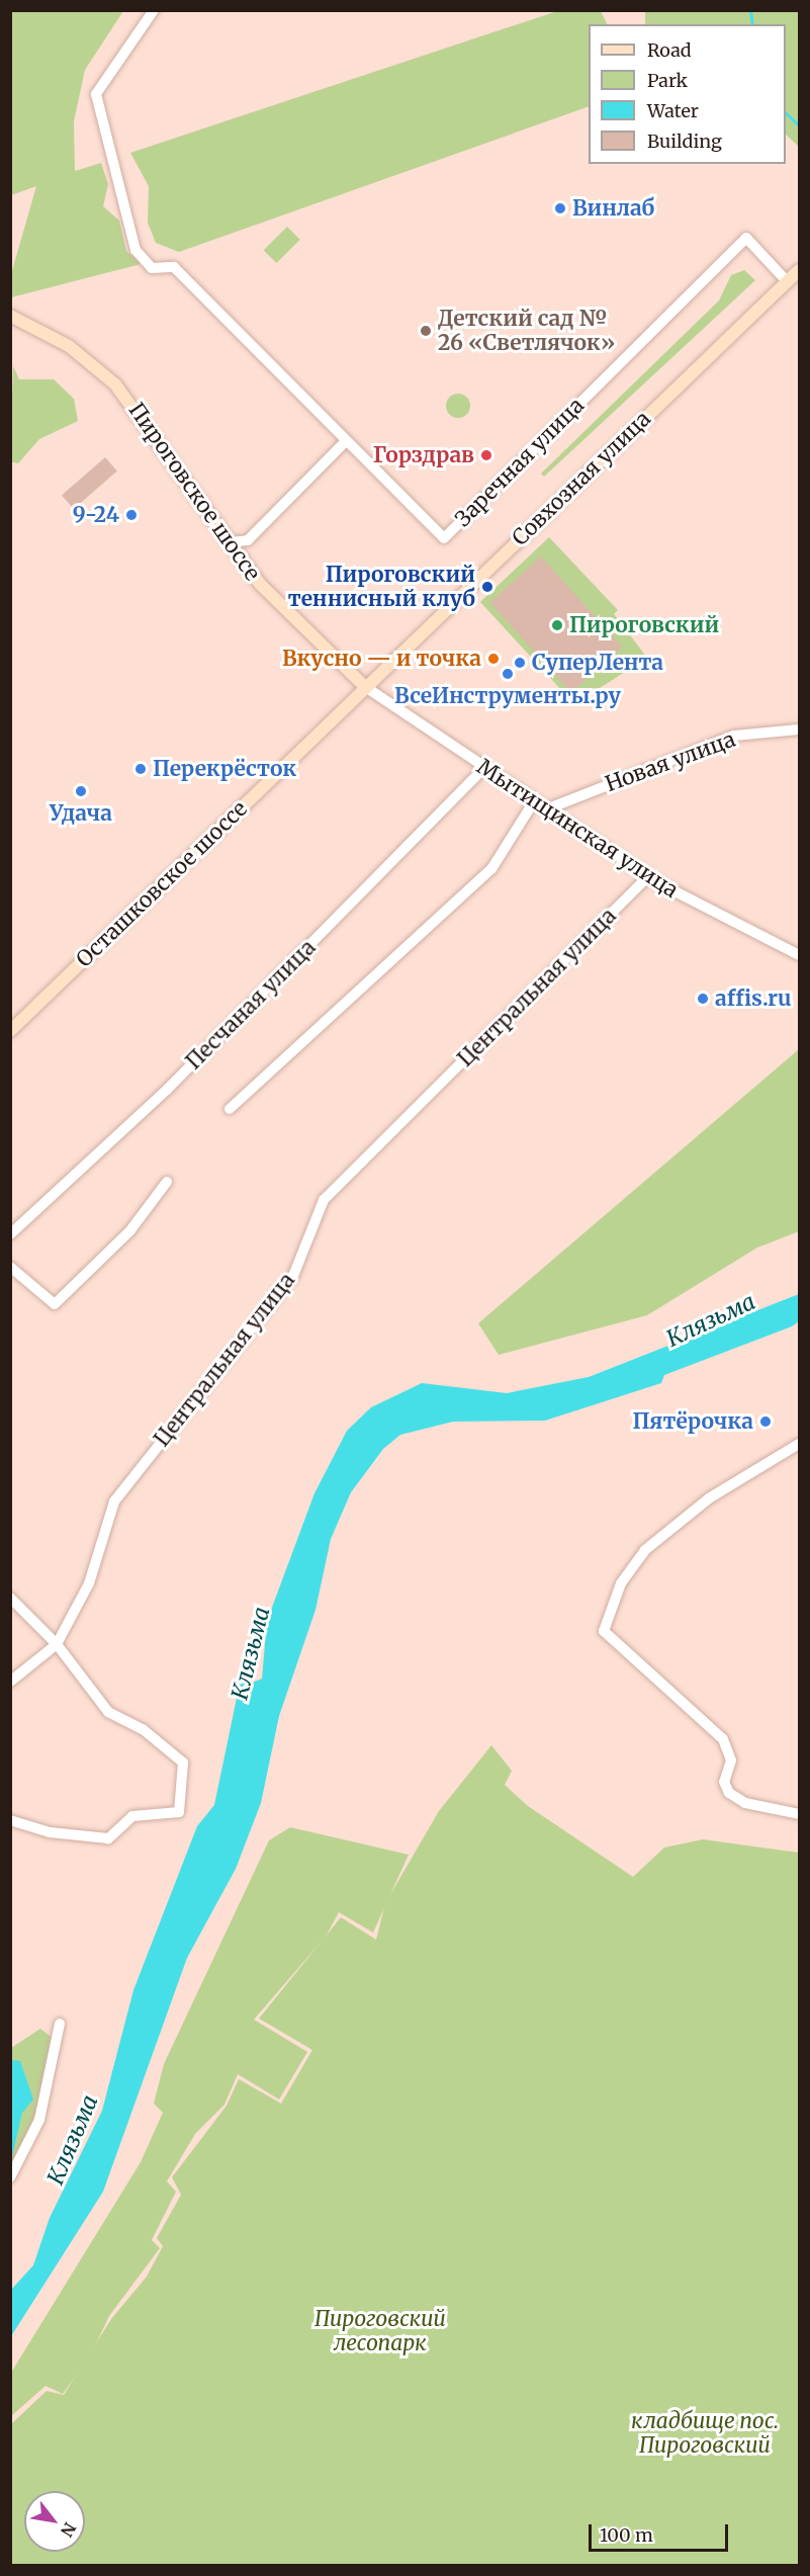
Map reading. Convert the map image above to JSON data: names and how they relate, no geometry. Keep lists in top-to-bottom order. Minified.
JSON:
{"streets":{"main road":["Совхозная улица","Пироговское шоссе","Осташковское шоссе"],"street":["Заречная улица","Новая улица","Мытищинская улица","Центральная улица","Песчаная улица"]},"crossings":[["Заречная улица","Совхозная улица"],["Совхозная улица","Пироговское шоссе"],["Совхозная улица","Мытищинская улица"],["Совхозная улица","Осташковское шоссе"],["Пироговское шоссе","Мытищинская улица"],["Пироговское шоссе","Осташковское шоссе"],["Новая улица","Мытищинская улица"],["Мытищинская улица","Осташковское шоссе"],["Мытищинская улица","Центральная улица"],["Мытищинская улица","Песчаная улица"]],"water":["Клязьма"],"parks":["Пироговский лесопарк","кладбище пос. Пироговский"],"places":["Винлаб","Детский сад № 26 «Светлячок»","Горздрав","9-24","Пироговский теннисный клуб","Пироговский","Вкусно — и точка","СуперЛента","ВсеИнструменты.ру","Перекрёсток","Удача","affis.ru","Пятёрочка"],"legend":["Road","Park","Water","Building"],"scale_bar":"100 m","north":"bottom right"}
